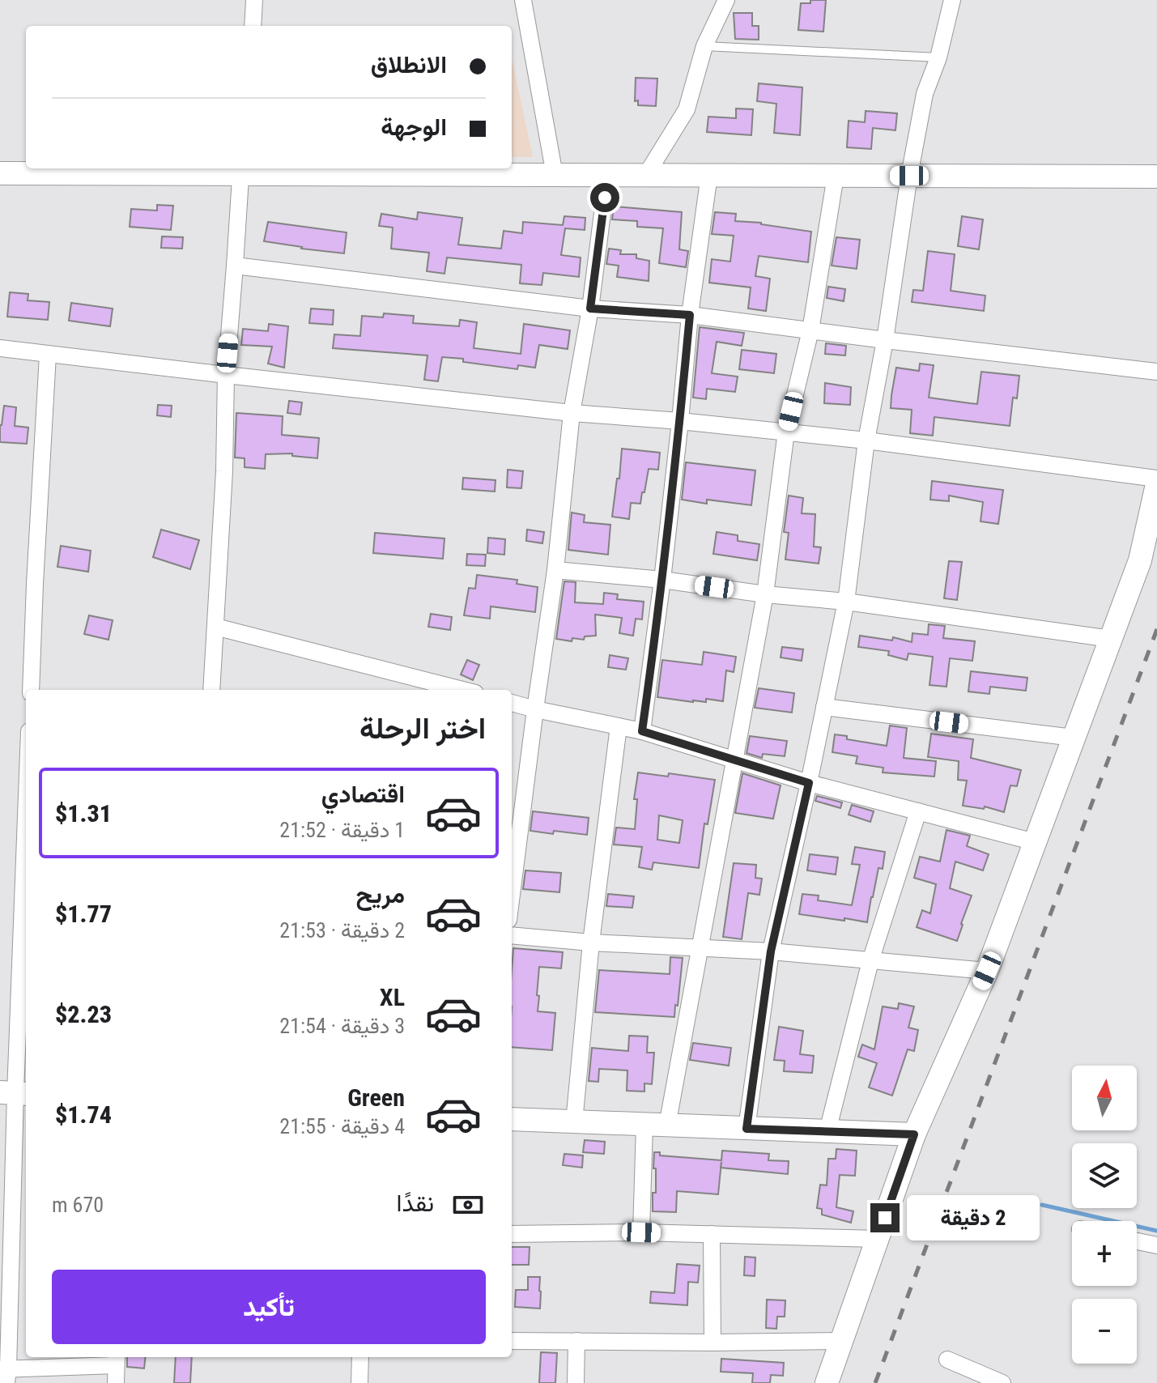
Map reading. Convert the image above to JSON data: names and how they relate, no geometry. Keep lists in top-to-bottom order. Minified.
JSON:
{"north":"top","page":{"banner":["الانطلاق","الوجهة"],"heading":"اختر الرحلة","list":[{"name":"اقتصادي","note":"1 دقيقة · 21:52","value":"$1.31"},{"name":"مريح","note":"2 دقيقة · 21:53","value":"$1.77"},{"name":"XL","note":"3 دقيقة · 21:54","value":"$2.23"},{"name":"Green","note":"4 دقيقة · 21:55","value":"$1.74"}],"map_buttons":["+","−"],"pay":["نقدًا","670 m"],"bubble":"2 دقيقة","buttons":"تأكيد"}}
